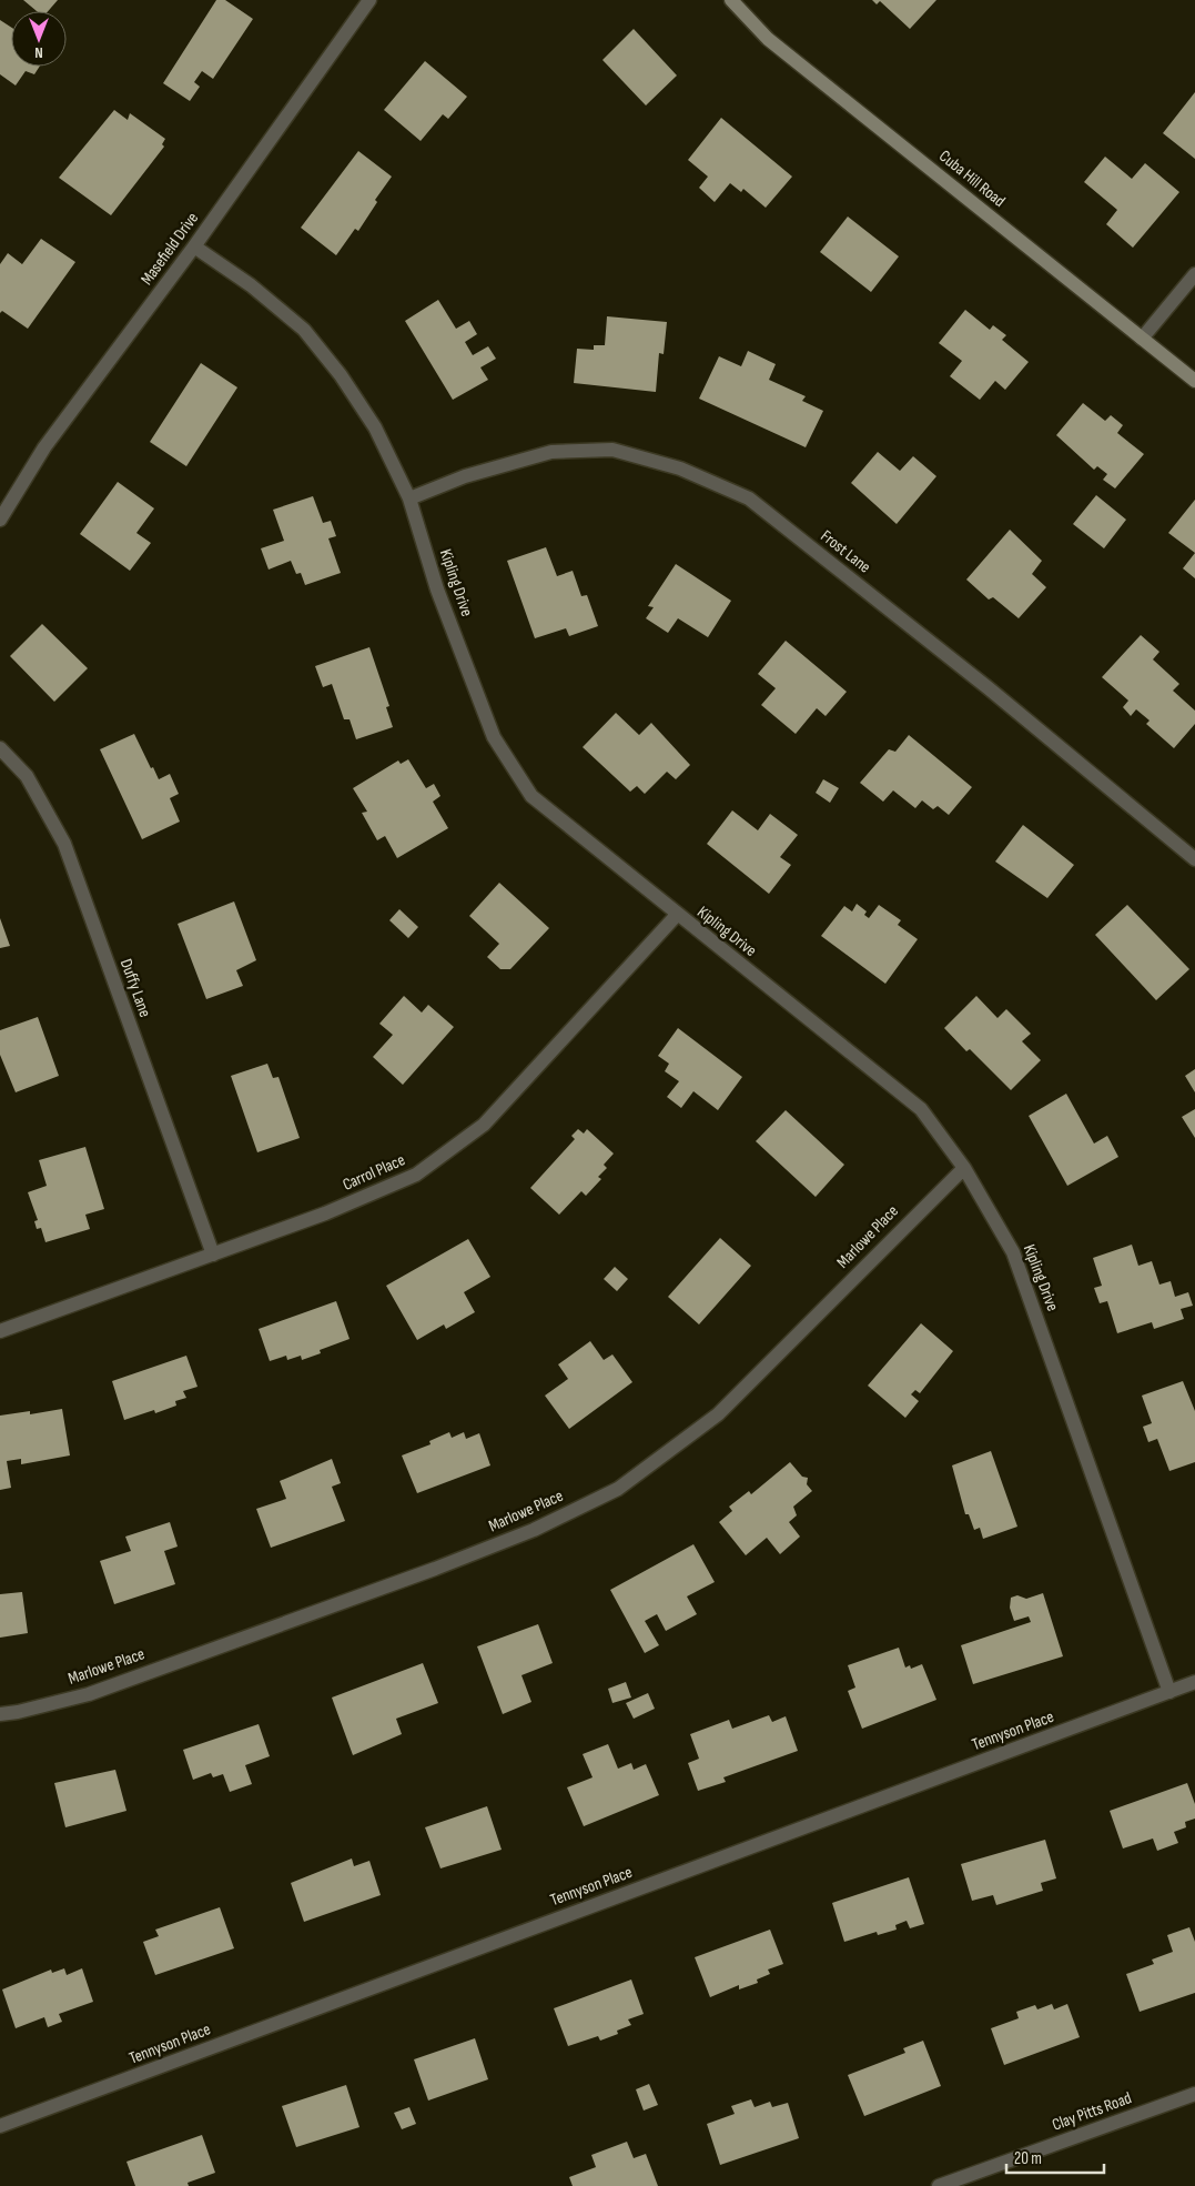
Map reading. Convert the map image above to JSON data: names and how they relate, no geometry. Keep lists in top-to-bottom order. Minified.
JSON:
{"streets":{"main road":["Cuba Hill Road"],"street":["Masefield Drive","Frost Lane","Kipling Drive","Duffy Lane","Carrol Place","Marlowe Place","Tennyson Place","Clay Pitts Road"]},"crossings":[["Masefield Drive","Kipling Drive"],["Frost Lane","Kipling Drive"],["Kipling Drive","Carrol Place"],["Kipling Drive","Marlowe Place"],["Kipling Drive","Tennyson Place"],["Duffy Lane","Carrol Place"]],"scale_bar":"20 m","north":"bottom"}
